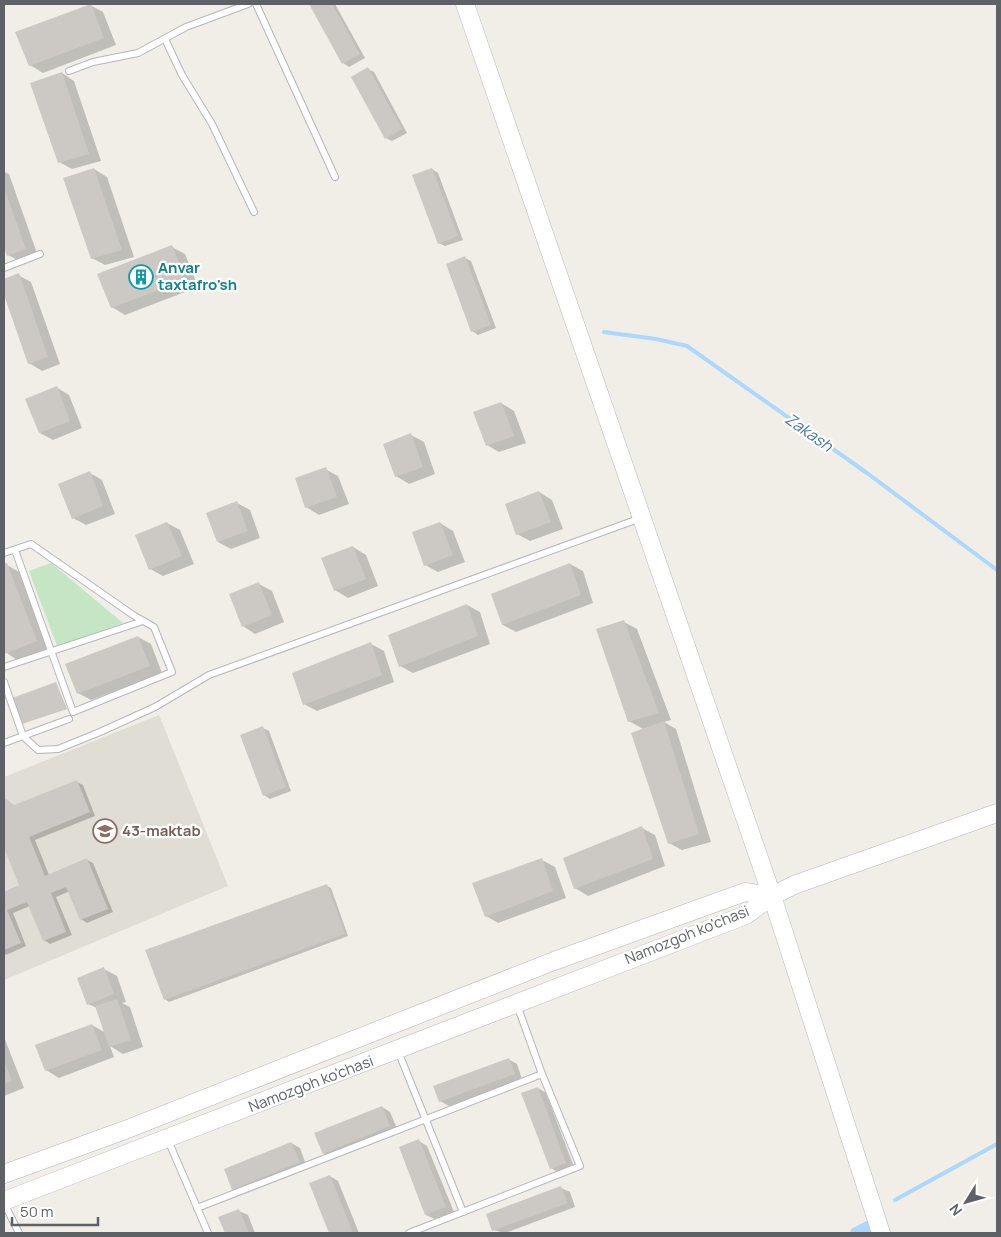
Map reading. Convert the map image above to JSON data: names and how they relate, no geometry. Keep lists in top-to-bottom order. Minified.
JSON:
{"streets":{"main road":["Namozgoh ko'chasi"]},"water":["Zakash"],"places":{"building":["Anvar taxtafro'sh"],"school or university":["43-maktab"]},"scale_bar":"50 m","north":"bottom left"}
